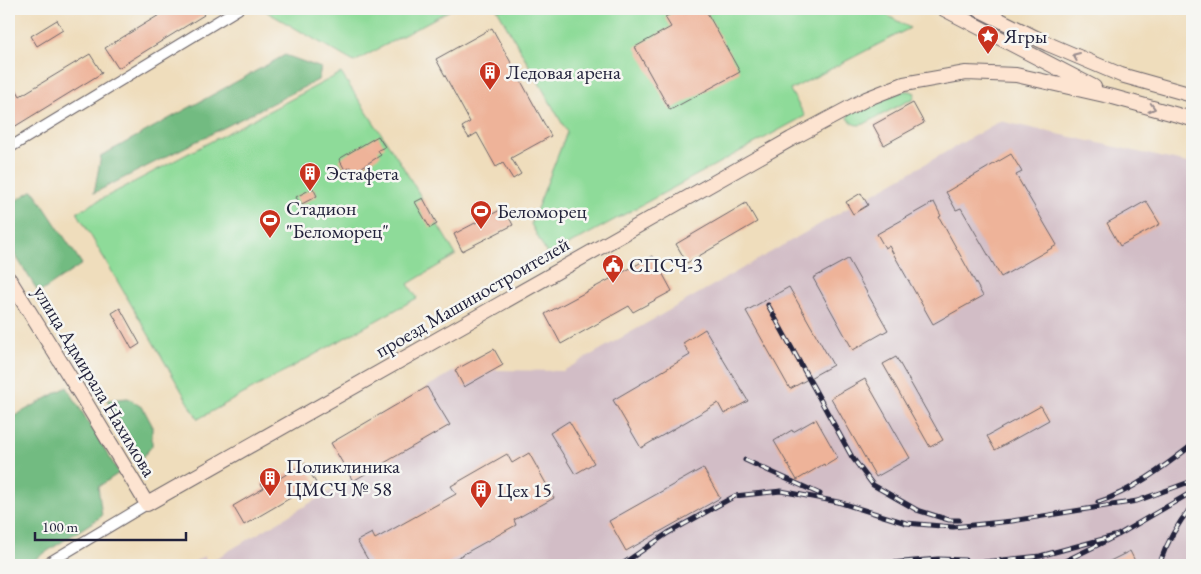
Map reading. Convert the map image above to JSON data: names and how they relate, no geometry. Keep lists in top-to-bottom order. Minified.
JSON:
{"streets":{"street":["проезд Машиностроителей","улица Адмирала Нахимова"]},"crossings":[["проезд Машиностроителей","улица Адмирала Нахимова"]],"places":{"place":["Ягры"],"building":["Ледовая арена","Эстафета","Поликлиника ЦМСЧ № 58","Цех 15"],"sports":["Беломорец","Стадион \"Беломорец\""],"public building":["СПСЧ-3"]},"scale_bar":"100 m"}
